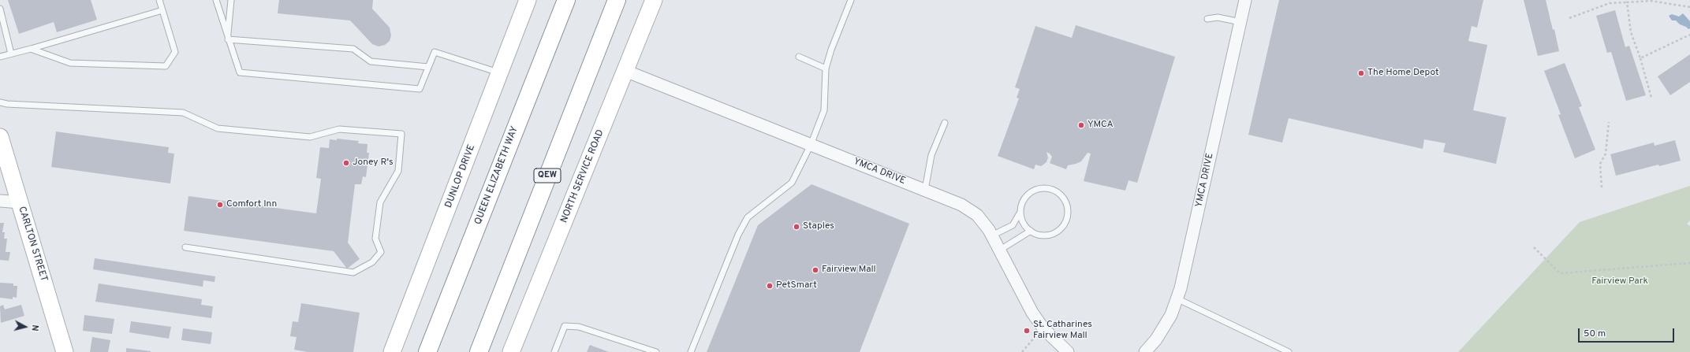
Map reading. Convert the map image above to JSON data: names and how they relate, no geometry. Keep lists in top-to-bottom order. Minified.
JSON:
{"streets":{"highway":["QUEEN ELIZABETH WAY","QEW"],"street":["YMCA DRIVE","DUNLOP DRIVE","NORTH SERVICE ROAD","CARLTON STREET"]},"crossings":[["YMCA DRIVE","NORTH SERVICE ROAD"]],"parks":["Fairview Park"],"places":["The Home Depot","YMCA","Joney R's","Comfort Inn","Staples","Fairview Mall","PetSmart","St. Catharines Fairview Mall"],"scale_bar":"50 m","north":"right"}
